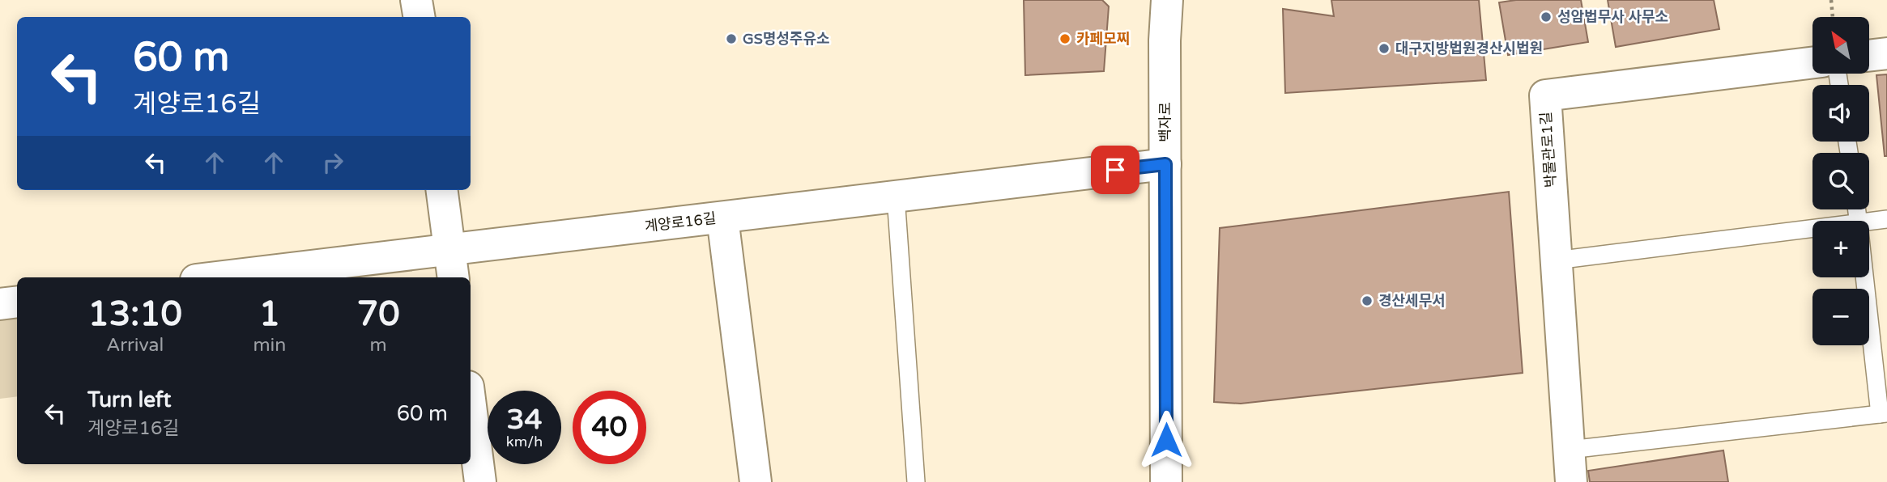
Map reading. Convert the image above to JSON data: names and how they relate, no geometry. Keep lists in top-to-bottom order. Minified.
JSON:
{"streets":{"street":["백자로","박물관로1길","계양로16길"]},"crossings":[["백자로","계양로16길"]],"places":["성암법무사 사무소","GS명성주유소","카페모찌","대구지방법원경산시법원","경산세무서"],"north":"top left","page":{"map_buttons":["+","−"],"turn":["60 m","계양로16길"],"eta":["13:10","Arrival","1","min","70","m"],"list":[{"name":"Turn left","note":"계양로16길","value":"60 m"}],"speed":"34 km/h","limit":"40"}}
